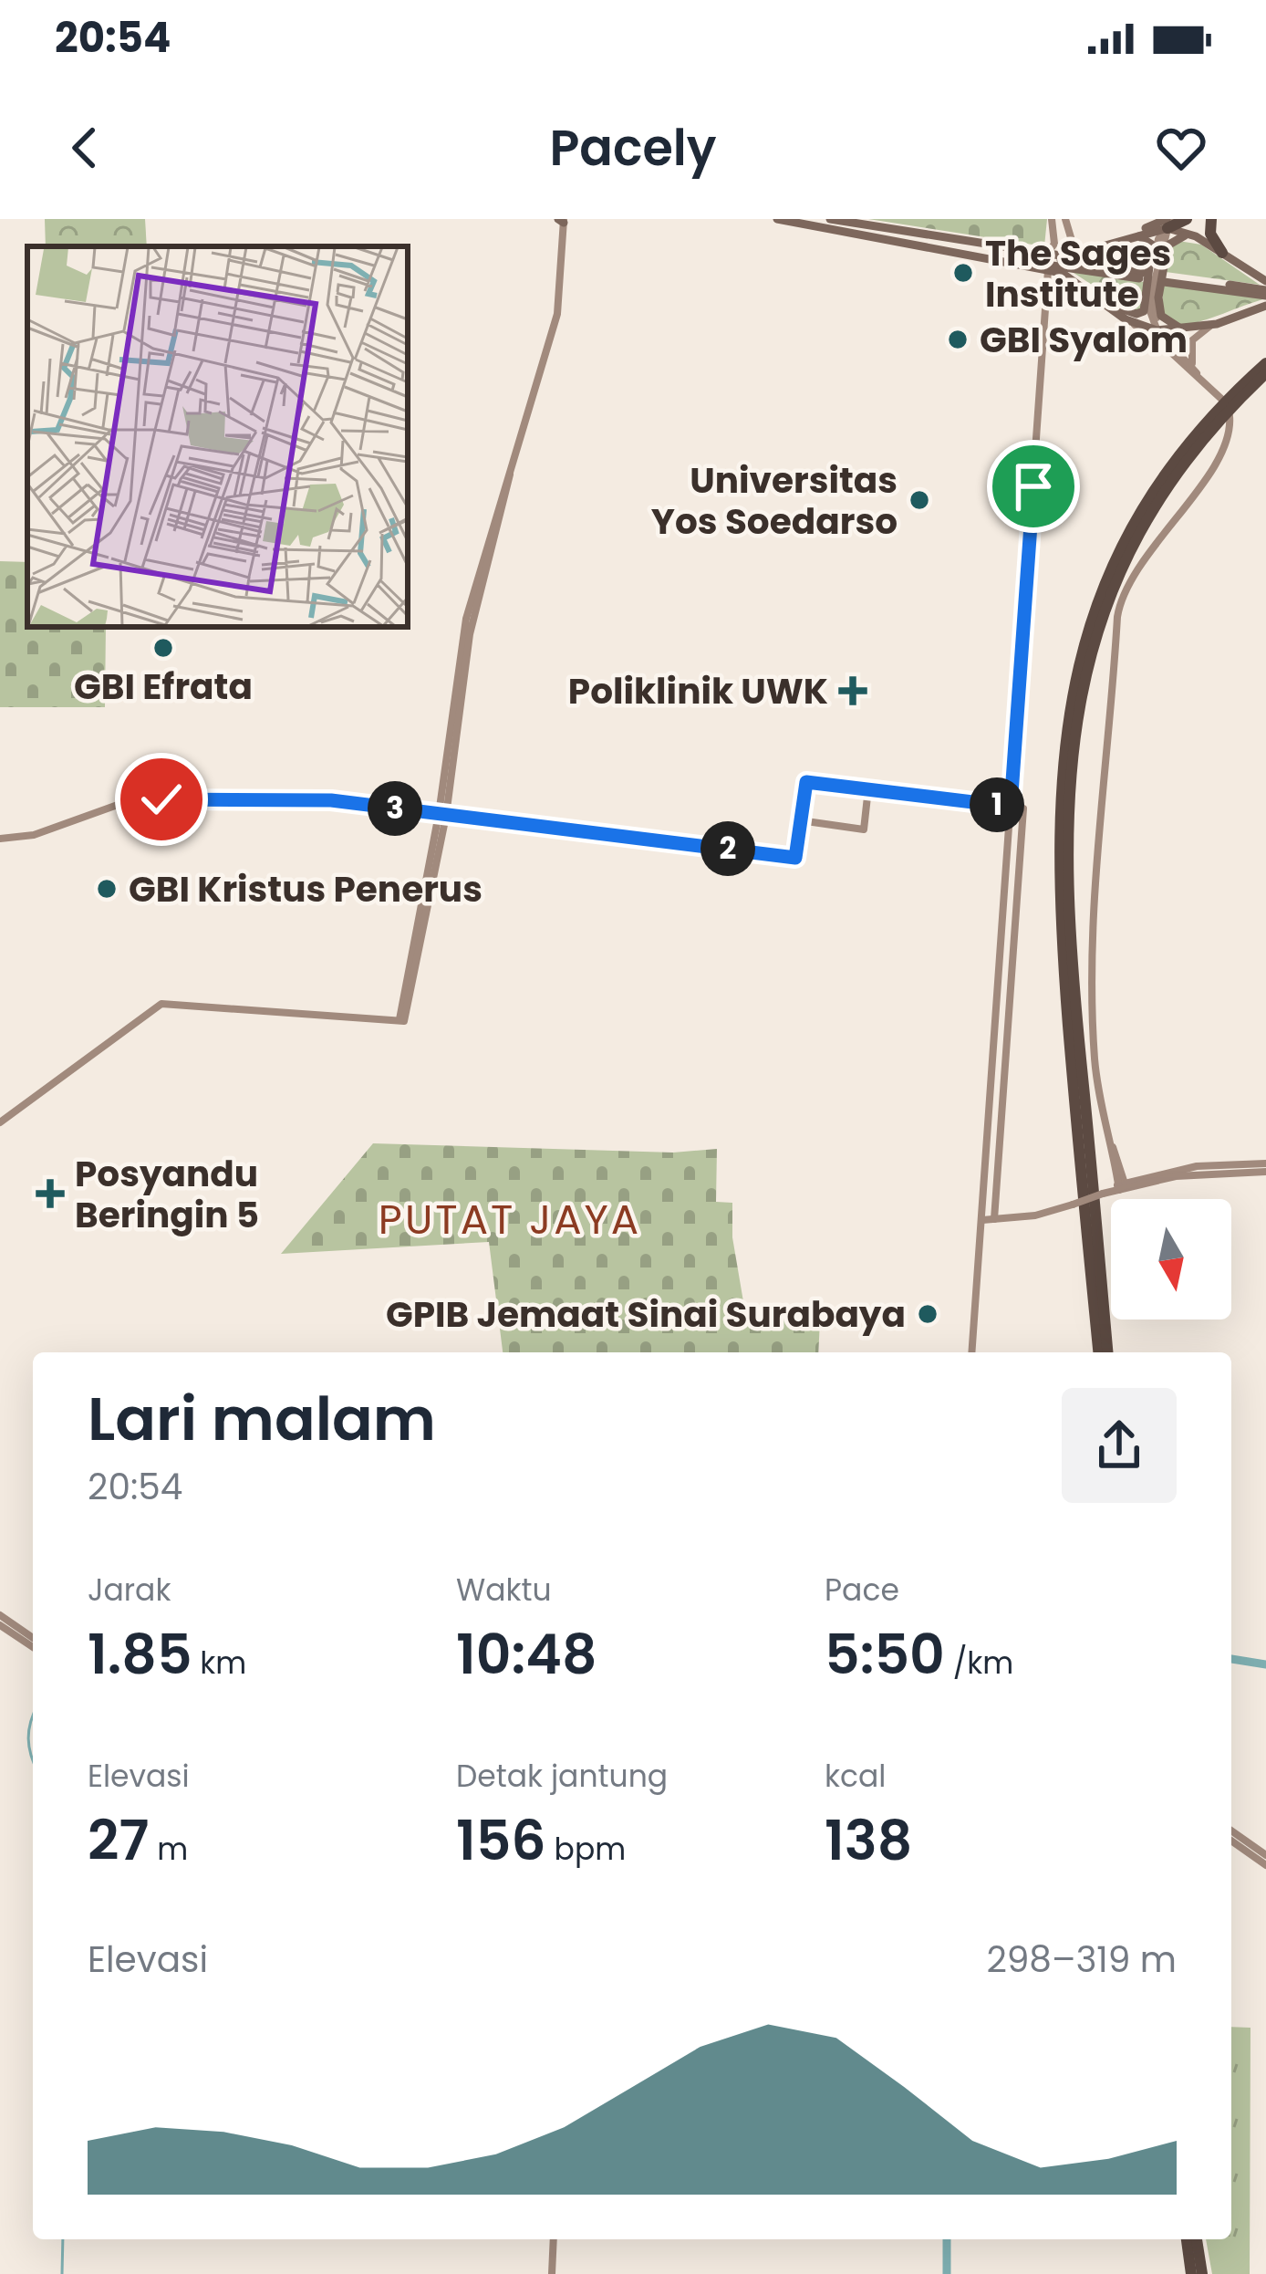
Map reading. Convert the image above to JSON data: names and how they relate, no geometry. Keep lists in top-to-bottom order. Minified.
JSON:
{"districts":["PUTAT JAYA"],"places":{"other":["The Sages Institute","GBI Syalom","Universitas Yos Soedarso","GBI Efrata","GBI Kristus Penerus","GPIB Jemaat Sinai Surabaya"],"health":["Poliklinik UWK","Posyandu Beringin 5"]},"north":"bottom","page":{"status":"20:54","header":"Pacely","pins":["1","3","2"],"heading":["Lari malam","20:54"],"stats":[["Jarak","1.85 km"],["Waktu","10:48"],["Pace","5:50 /km"],["Elevasi","27 m"],["Detak jantung","156 bpm"],["kcal","138"]],"chart":["Elevasi","298–319 m"]}}
